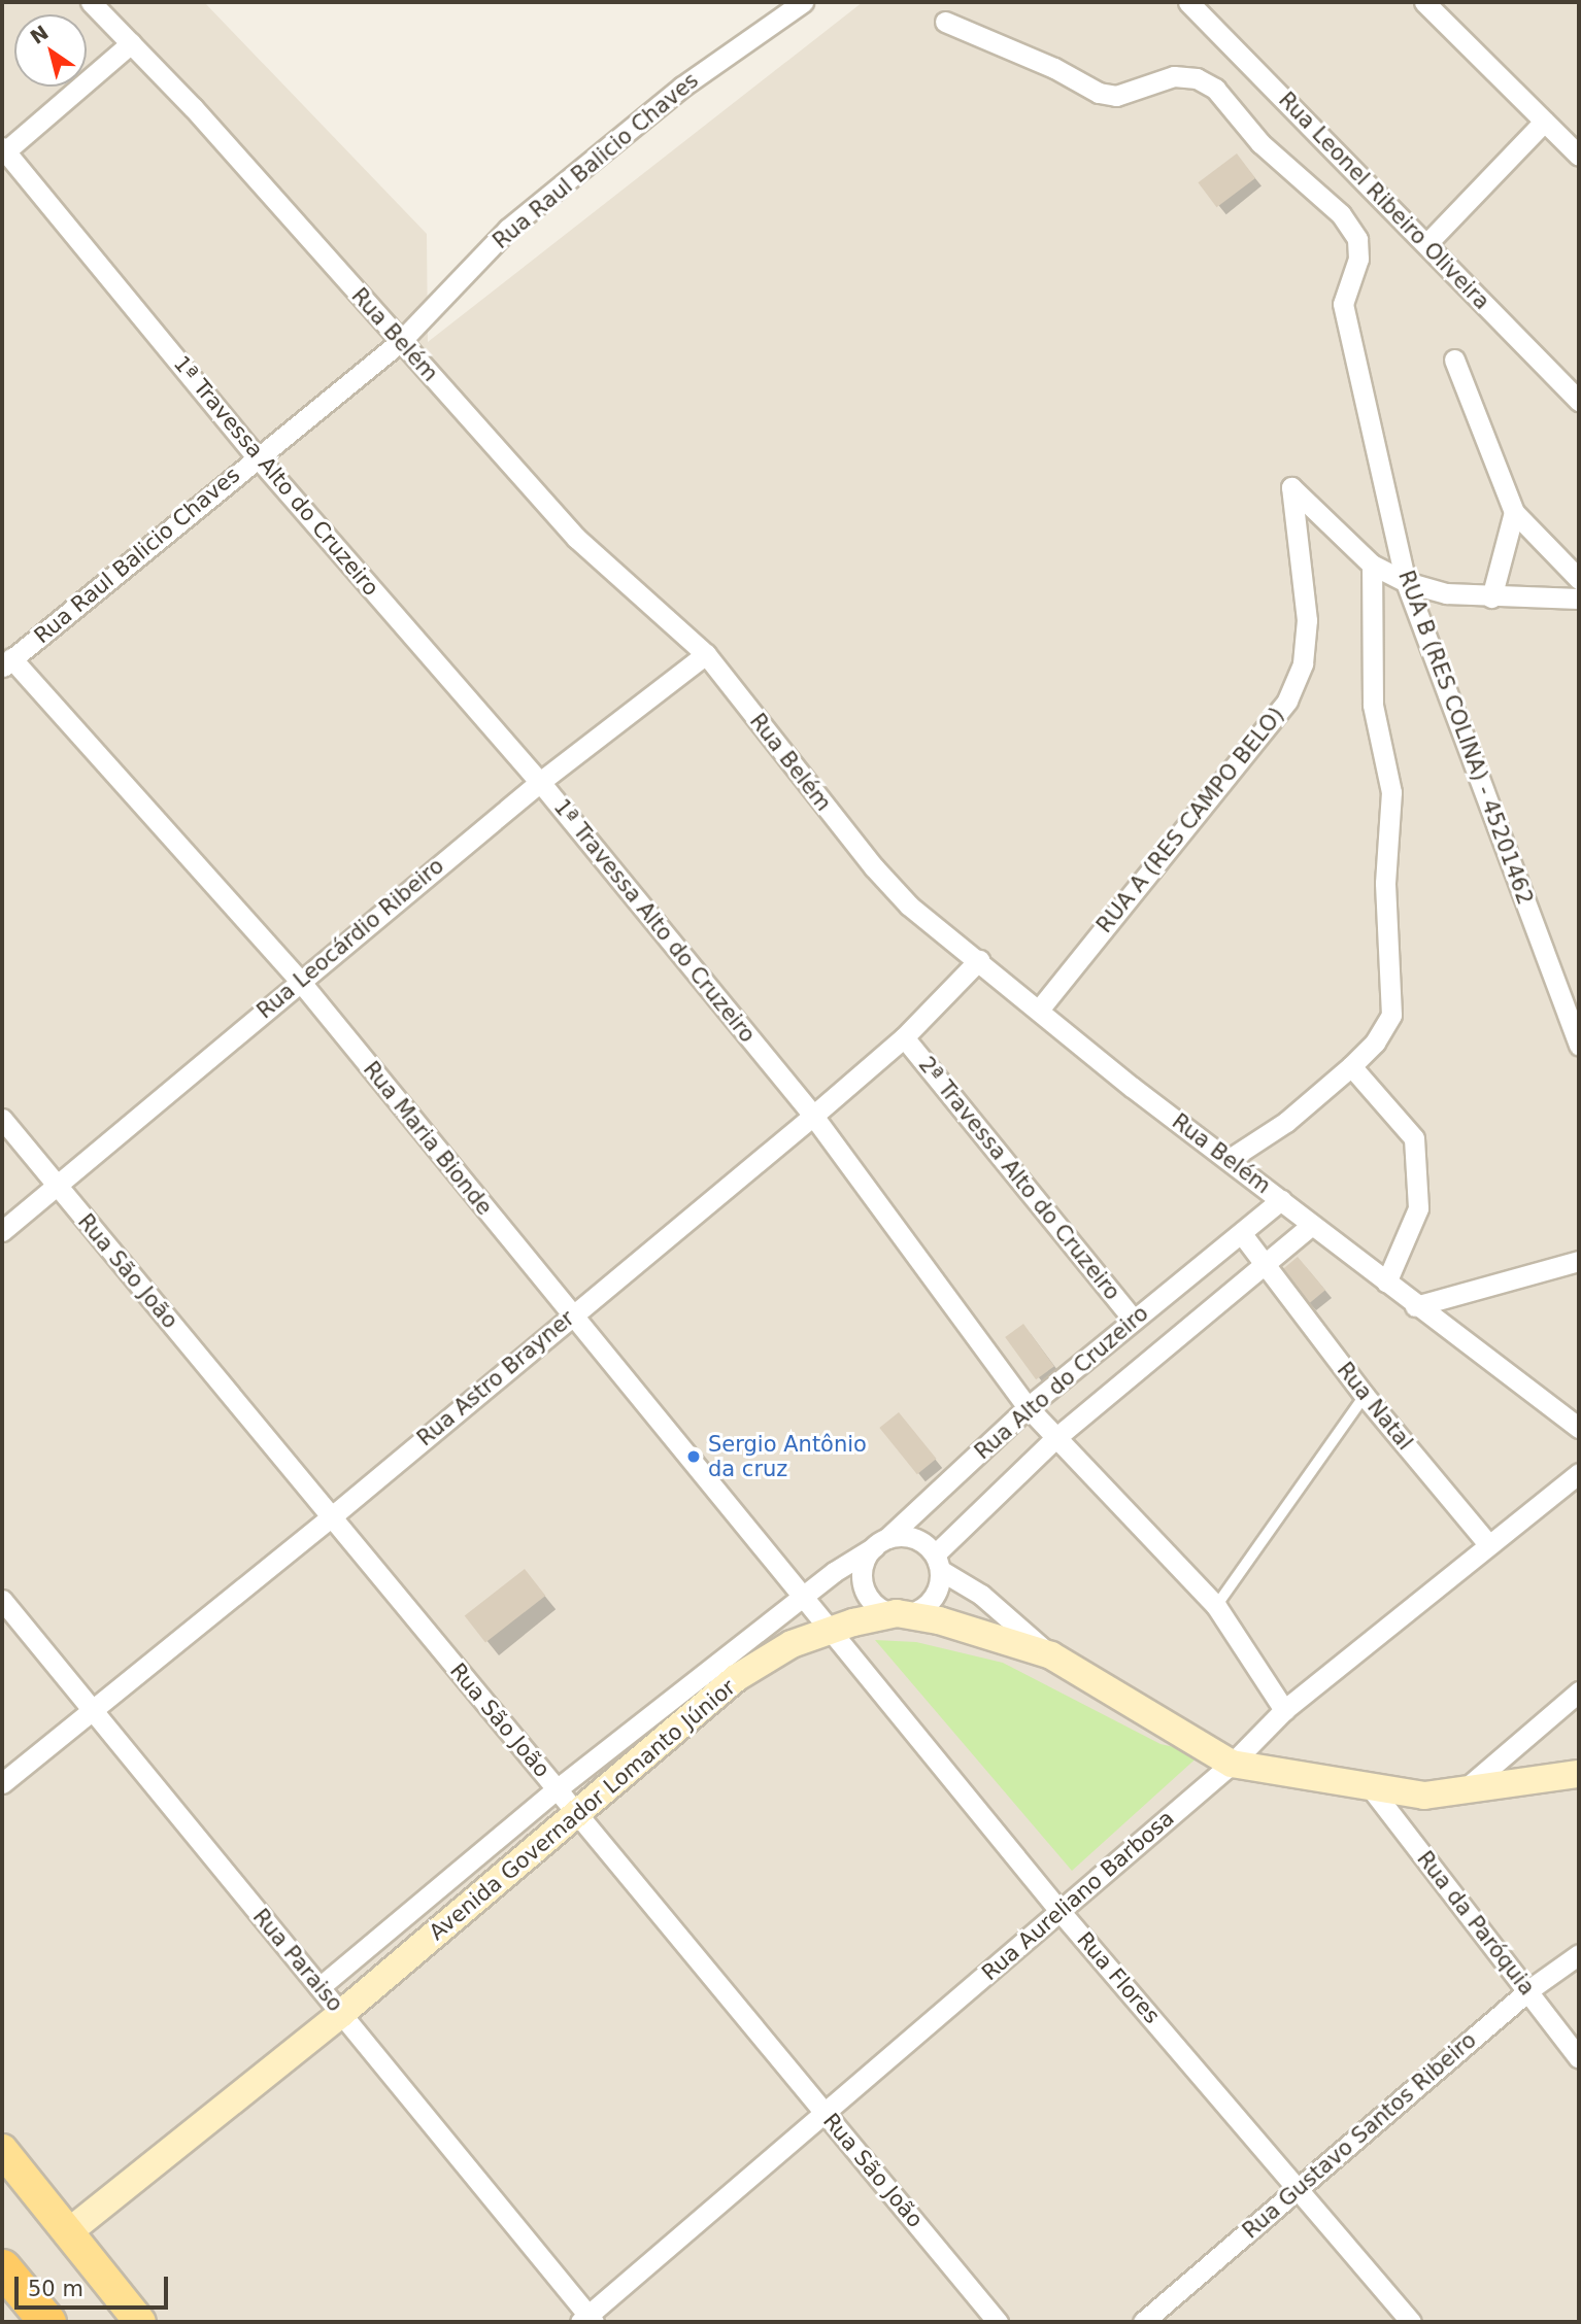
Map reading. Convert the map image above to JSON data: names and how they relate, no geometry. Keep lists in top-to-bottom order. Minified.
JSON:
{"streets":{"main road":["Avenida Governador Lomanto Júnior"],"street":["Rua Raul Balicio Chaves","Rua Leonel Ribeiro Oliveira","Rua Belém","1ª Travessa Alto do Cruzeiro","RUA B (RES COLINA) - 45201462","RUA A (RES CAMPO BELO)","Rua Leocárdio Ribeiro","Rua Maria Bionde","2ª Travessa Alto do Cruzeiro","Rua São João","Rua Astro Brayner","Rua Alto do Cruzeiro","Rua Natal","Rua Aureliano Barbosa","Rua da Paróquia","Rua Paraiso","Rua Flores","Rua Gustavo Santos Ribeiro"]},"crossings":[["Rua Raul Balicio Chaves","Rua Belém"],["Rua Raul Balicio Chaves","1ª Travessa Alto do Cruzeiro"],["Rua Raul Balicio Chaves","Rua Maria Bionde"],["Rua Belém","RUA A (RES CAMPO BELO)"],["Rua Belém","Rua Leocárdio Ribeiro"],["Rua Belém","Rua Astro Brayner"],["Rua Belém","Rua Alto do Cruzeiro"],["1ª Travessa Alto do Cruzeiro","Rua Leocárdio Ribeiro"],["1ª Travessa Alto do Cruzeiro","Rua Astro Brayner"],["1ª Travessa Alto do Cruzeiro","Rua Alto do Cruzeiro"],["1ª Travessa Alto do Cruzeiro","Rua Aureliano Barbosa"],["Rua Leocárdio Ribeiro","Rua Maria Bionde"],["Rua Leocárdio Ribeiro","Rua São João"],["Rua Maria Bionde","Rua Astro Brayner"],["Rua Maria Bionde","Rua Alto do Cruzeiro"],["Rua Maria Bionde","Avenida Governador Lomanto Júnior"],["Rua Maria Bionde","Rua Flores"],["2ª Travessa Alto do Cruzeiro","Rua Astro Brayner"],["2ª Travessa Alto do Cruzeiro","Rua Alto do Cruzeiro"],["Rua São João","Rua Astro Brayner"],["Rua São João","Rua Alto do Cruzeiro"],["Rua São João","Avenida Governador Lomanto Júnior"],["Rua São João","Rua Aureliano Barbosa"],["Rua Astro Brayner","Rua Paraiso"],["Rua Alto do Cruzeiro","Rua Natal"],["Rua Alto do Cruzeiro","Avenida Governador Lomanto Júnior"],["Rua Alto do Cruzeiro","Rua Paraiso"],["Rua Natal","Rua Aureliano Barbosa"],["Avenida Governador Lomanto Júnior","Rua Aureliano Barbosa"],["Avenida Governador Lomanto Júnior","Rua da Paróquia"],["Avenida Governador Lomanto Júnior","Rua Paraiso"],["Avenida Governador Lomanto Júnior","Rua Flores"],["Rua Aureliano Barbosa","Rua Paraiso"],["Rua Aureliano Barbosa","Rua Flores"],["Rua da Paróquia","Rua Gustavo Santos Ribeiro"],["Rua Flores","Rua Gustavo Santos Ribeiro"]],"places":["Sergio Antônio da cruz"],"scale_bar":"50 m","north":"top left"}
